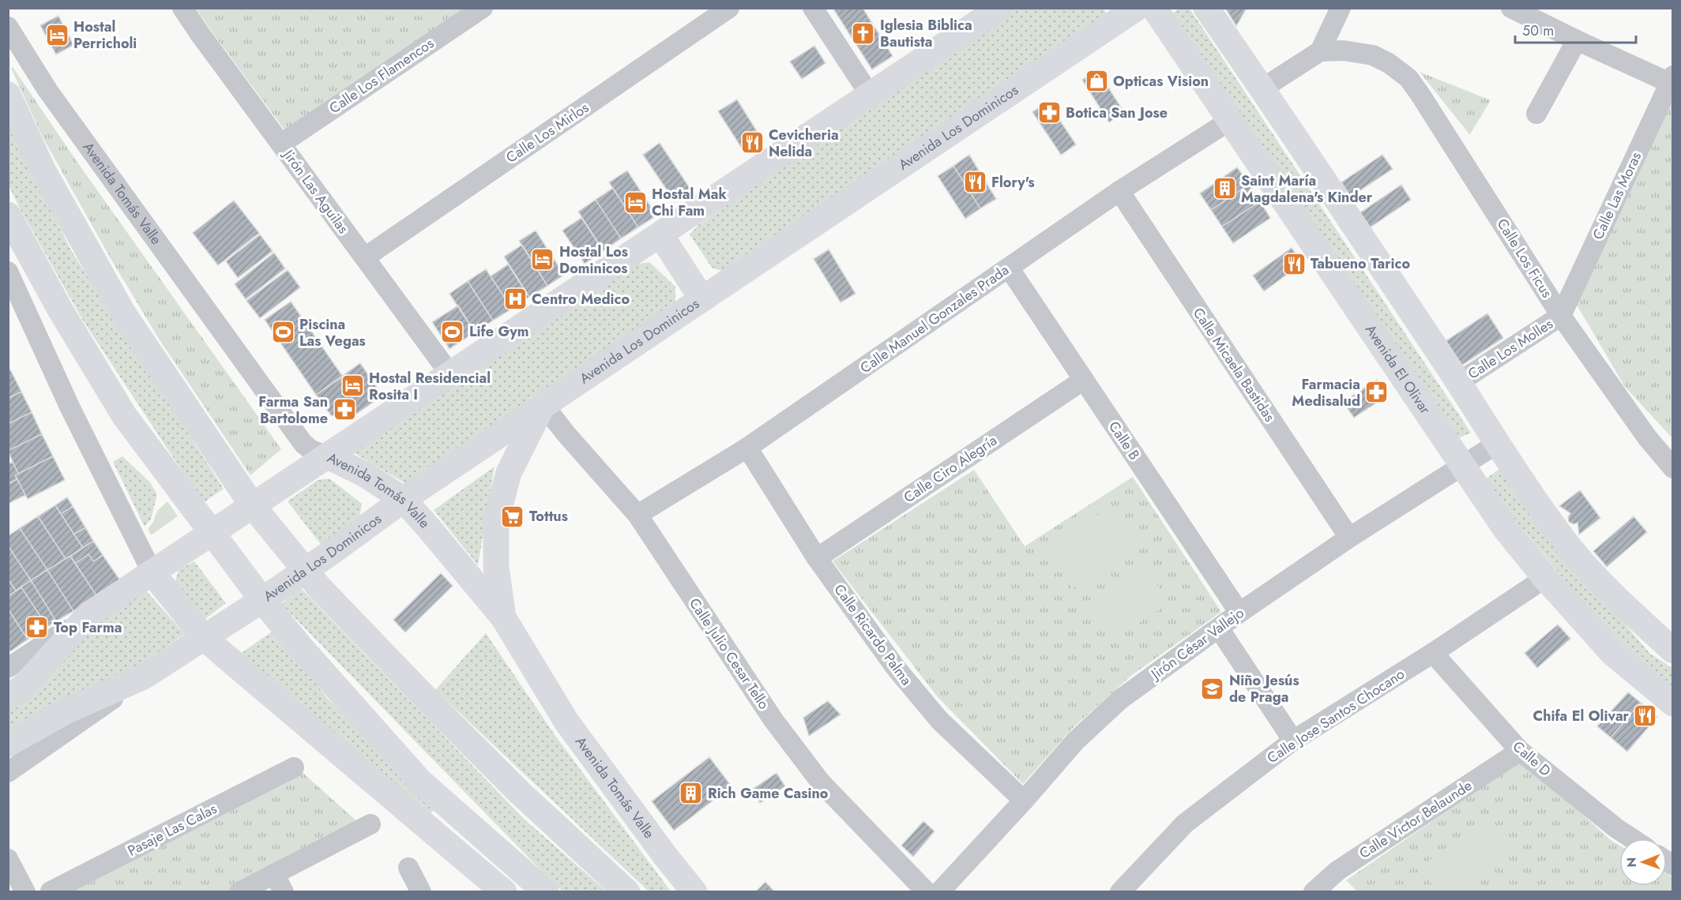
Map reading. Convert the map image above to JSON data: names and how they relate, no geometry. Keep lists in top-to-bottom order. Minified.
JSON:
{"streets":{"main road":["Avenida Los Dominicos","Avenida Tomás Valle","Avenida El Olivar"],"street":["Calle Los Flamencos","Calle Los Mirlos","Jirón Las Aguilas","Calle Las Moras","Calle Los Ficus","Calle Manuel Gonzales Prada","Calle Los Molles","Calle Micaela Bastidas","Calle B","Calle Ciro Alegría","Calle Ricardo Palma","Jirón César Vallejo","Calle Julio Cesar Tello","Calle Jose Santos Chocano","Calle D","Calle Victor Belaunde","Pasaje Las Calas"]},"crossings":[["Calle Los Flamencos","Jirón Las Aguilas"],["Avenida Los Dominicos","Avenida Tomás Valle"],["Avenida Los Dominicos","Calle Julio Cesar Tello"],["Calle Los Mirlos","Jirón Las Aguilas"],["Calle Las Moras","Calle Los Ficus"],["Calle Las Moras","Calle Los Molles"],["Calle Los Ficus","Calle Los Molles"],["Calle Manuel Gonzales Prada","Calle Micaela Bastidas"],["Calle Manuel Gonzales Prada","Avenida El Olivar"],["Calle Manuel Gonzales Prada","Calle B"],["Calle Manuel Gonzales Prada","Calle Ricardo Palma"],["Calle Manuel Gonzales Prada","Calle Julio Cesar Tello"],["Calle Micaela Bastidas","Jirón César Vallejo"],["Avenida El Olivar","Jirón César Vallejo"],["Avenida El Olivar","Calle Jose Santos Chocano"],["Calle B","Calle Ciro Alegría"],["Calle B","Jirón César Vallejo"],["Calle Ciro Alegría","Calle Ricardo Palma"],["Calle Ricardo Palma","Jirón César Vallejo"],["Calle Jose Santos Chocano","Calle D"],["Calle D","Calle Victor Belaunde"]],"places":{"church":["Iglesia Biblica Bautista"],"hotel":["Hostal Perricholi","Hostal Mak Chi Fam","Hostal Los Dominicos","Hostal Residencial Rosita I"],"shop":["Opticas Vision"],"pharmacy":["Botica San Jose","Farmacia Medisalud","Farma San Bartolome","Top Farma"],"restaurant":["Cevicheria Nelida","Flory's","Tabueno Tarico","Chifa El Olivar"],"building":["Saint María Magdalena's Kinder","Rich Game Casino"],"hospital":["Centro Medico"],"sports":["Life Gym","Piscina Las Vegas"],"supermarket":["Tottus"],"school or university":["Niño Jesús de Praga"]},"scale_bar":"50 m","north":"left"}
